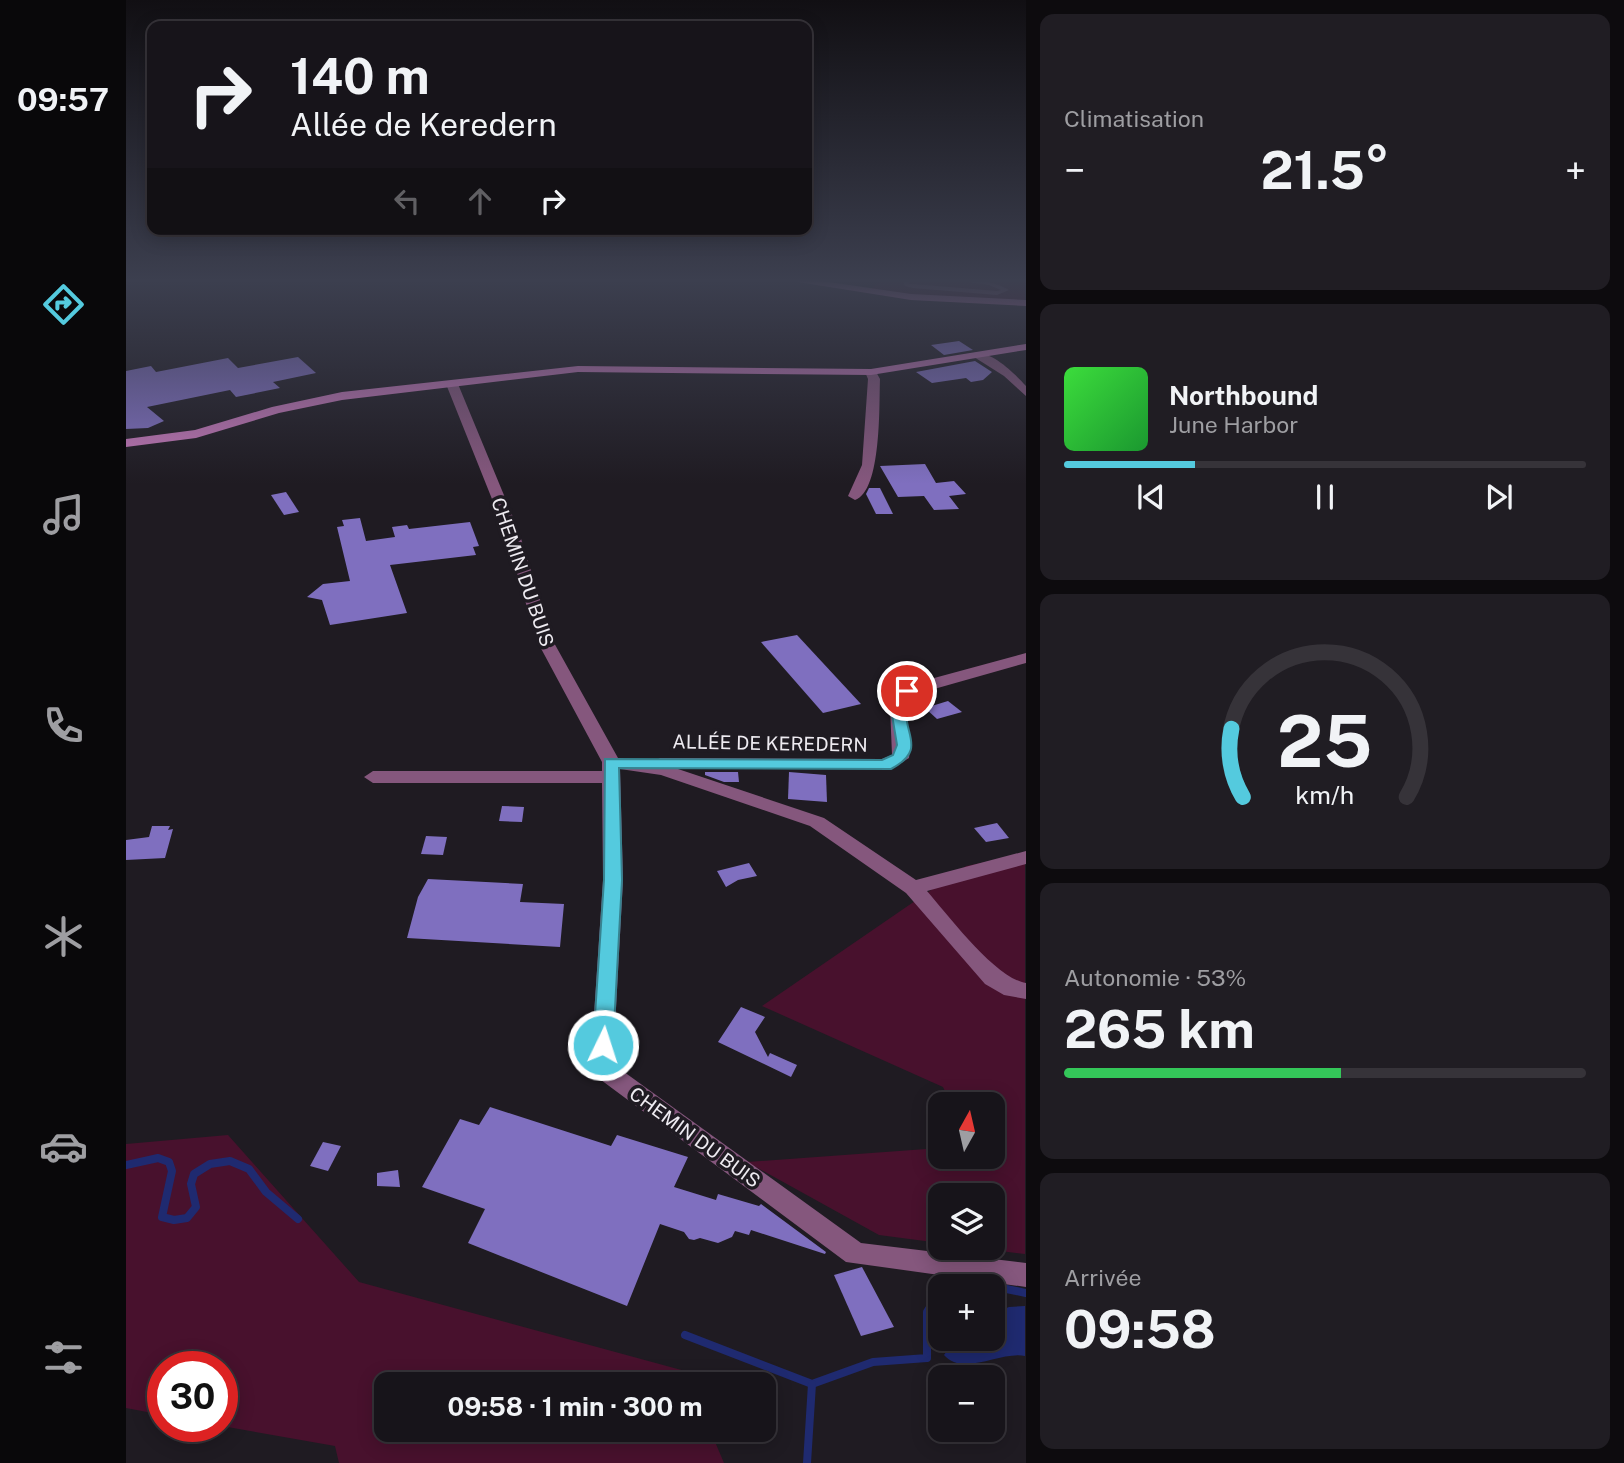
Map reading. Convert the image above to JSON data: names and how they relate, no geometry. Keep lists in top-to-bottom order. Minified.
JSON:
{"streets":{"street":["CHEMIN DU BUIS","ALLÉE DE KEREDERN"]},"crossings":[["CHEMIN DU BUIS","ALLÉE DE KEREDERN"]],"north":"top","page":{"tabs":"09:57","tile":["Climatisation",["Autonomie · 53%","265 km"],["Arrivée","09:58"]],"turn":["140 m","Allée de Keredern"],"heat":["−","21.5°","+"],"song":["Northbound","June Harbor"],"map_buttons":["+","−"],"limit":"30","trip":"09:58 · 1 min · 300 m","gauge":["25","km/h"]}}
